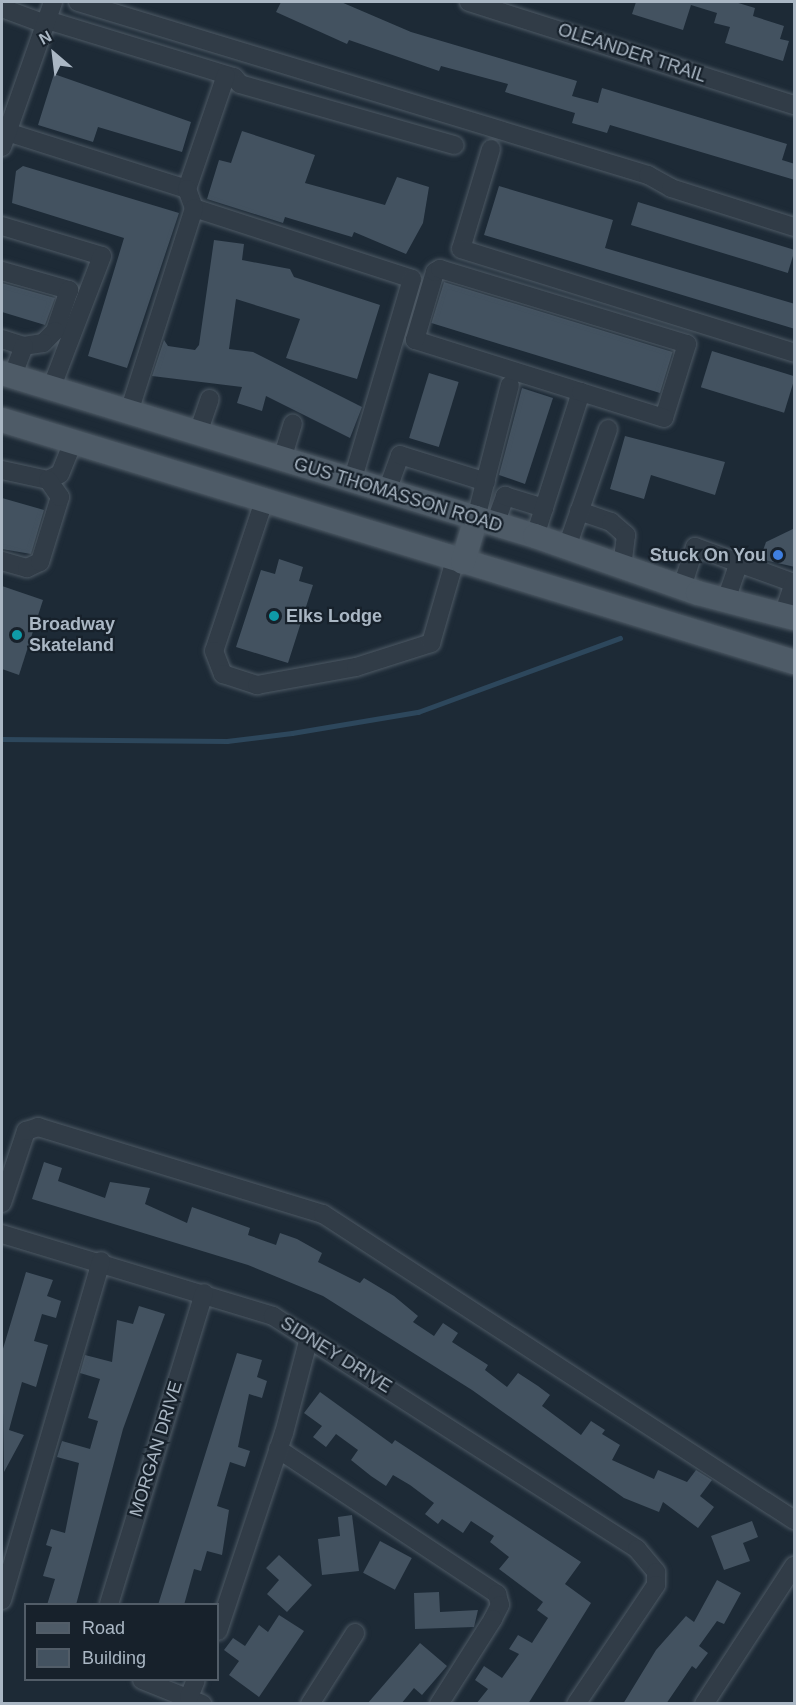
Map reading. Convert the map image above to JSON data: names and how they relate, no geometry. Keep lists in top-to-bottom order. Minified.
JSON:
{"streets":{"main road":["GUS THOMASSON ROAD"],"street":["OLEANDER TRAIL","SIDNEY DRIVE","MORGAN DRIVE"]},"crossings":[["SIDNEY DRIVE","MORGAN DRIVE"]],"places":["Stuck On You","Elks Lodge","Broadway Skateland"],"legend":["Road","Building"],"north":"top left"}
